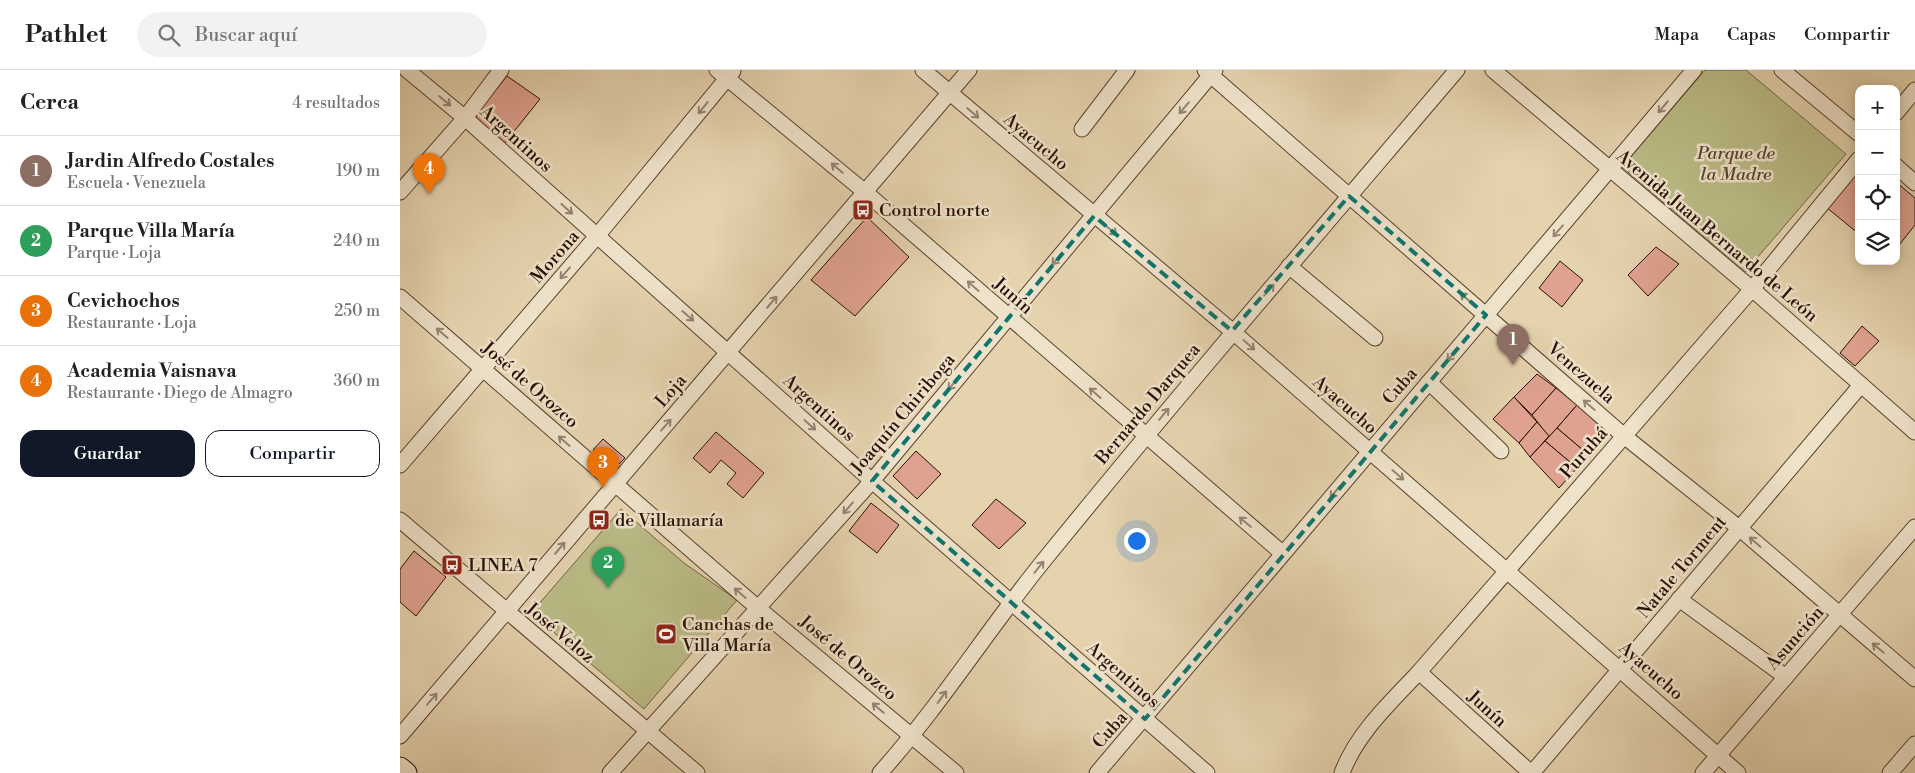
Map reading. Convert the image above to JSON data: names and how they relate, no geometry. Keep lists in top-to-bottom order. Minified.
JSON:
{"streets":{"street":["Argentinos","Ayacucho","Avenida Juan Bernardo de León","Morona","Junín","Venezuela","José de Orozco","Cuba","Loja","Bernardo Darquea","Joaquín Chiriboga","Puruhá","Natale Torment","José Veloz","Asunción"]},"crossings":[["Argentinos","Morona"],["Argentinos","Cuba"],["Argentinos","Loja"],["Argentinos","Bernardo Darquea"],["Argentinos","Joaquín Chiriboga"],["Ayacucho","Cuba"],["Ayacucho","Loja"],["Ayacucho","Bernardo Darquea"],["Ayacucho","Joaquín Chiriboga"],["Ayacucho","Puruhá"],["Ayacucho","Natale Torment"],["Ayacucho","Asunción"],["Avenida Juan Bernardo de León","Cuba"],["Avenida Juan Bernardo de León","Puruhá"],["Avenida Juan Bernardo de León","Natale Torment"],["Morona","Junín"],["Morona","José de Orozco"],["Junín","Cuba"],["Junín","Loja"],["Junín","Bernardo Darquea"],["Junín","Joaquín Chiriboga"],["Junín","Puruhá"],["Junín","Natale Torment"],["Venezuela","Cuba"],["Venezuela","Bernardo Darquea"],["Venezuela","Joaquín Chiriboga"],["Venezuela","Puruhá"],["Venezuela","Natale Torment"],["Venezuela","Asunción"],["José de Orozco","Loja"],["José de Orozco","Bernardo Darquea"],["José de Orozco","Joaquín Chiriboga"],["Loja","José Veloz"],["Joaquín Chiriboga","José Veloz"]],"one_way":["Argentinos","Ayacucho","Morona","Junín","José de Orozco","Cuba","Loja","Bernardo Darquea","Joaquín Chiriboga"],"parks":["Parque de la Madre"],"places":{"bus stop":["Control norte","de Villamaría","LINEA 7"],"sports":["Canchas de Villa María"]},"page":{"header":"Pathlet","search":"Buscar aquí","nav":["Mapa","Capas","Compartir"],"heading":["Cerca","4 resultados"],"map_buttons":["+","−"],"list":[{"mark":"1","name":"Jardin Alfredo Costales","note":"Escuela · Venezuela","value":"190 m"},{"mark":"2","name":"Parque Villa María","note":"Parque · Loja","value":"240 m"},{"mark":"3","name":"Cevichochos","note":"Restaurante · Loja","value":"250 m"},{"mark":"4","name":"Academia Vaisnava","note":"Restaurante · Diego de Almagro","value":"360 m"}],"pins":["4","1","3","2"],"buttons":["Guardar","Compartir"]}}
